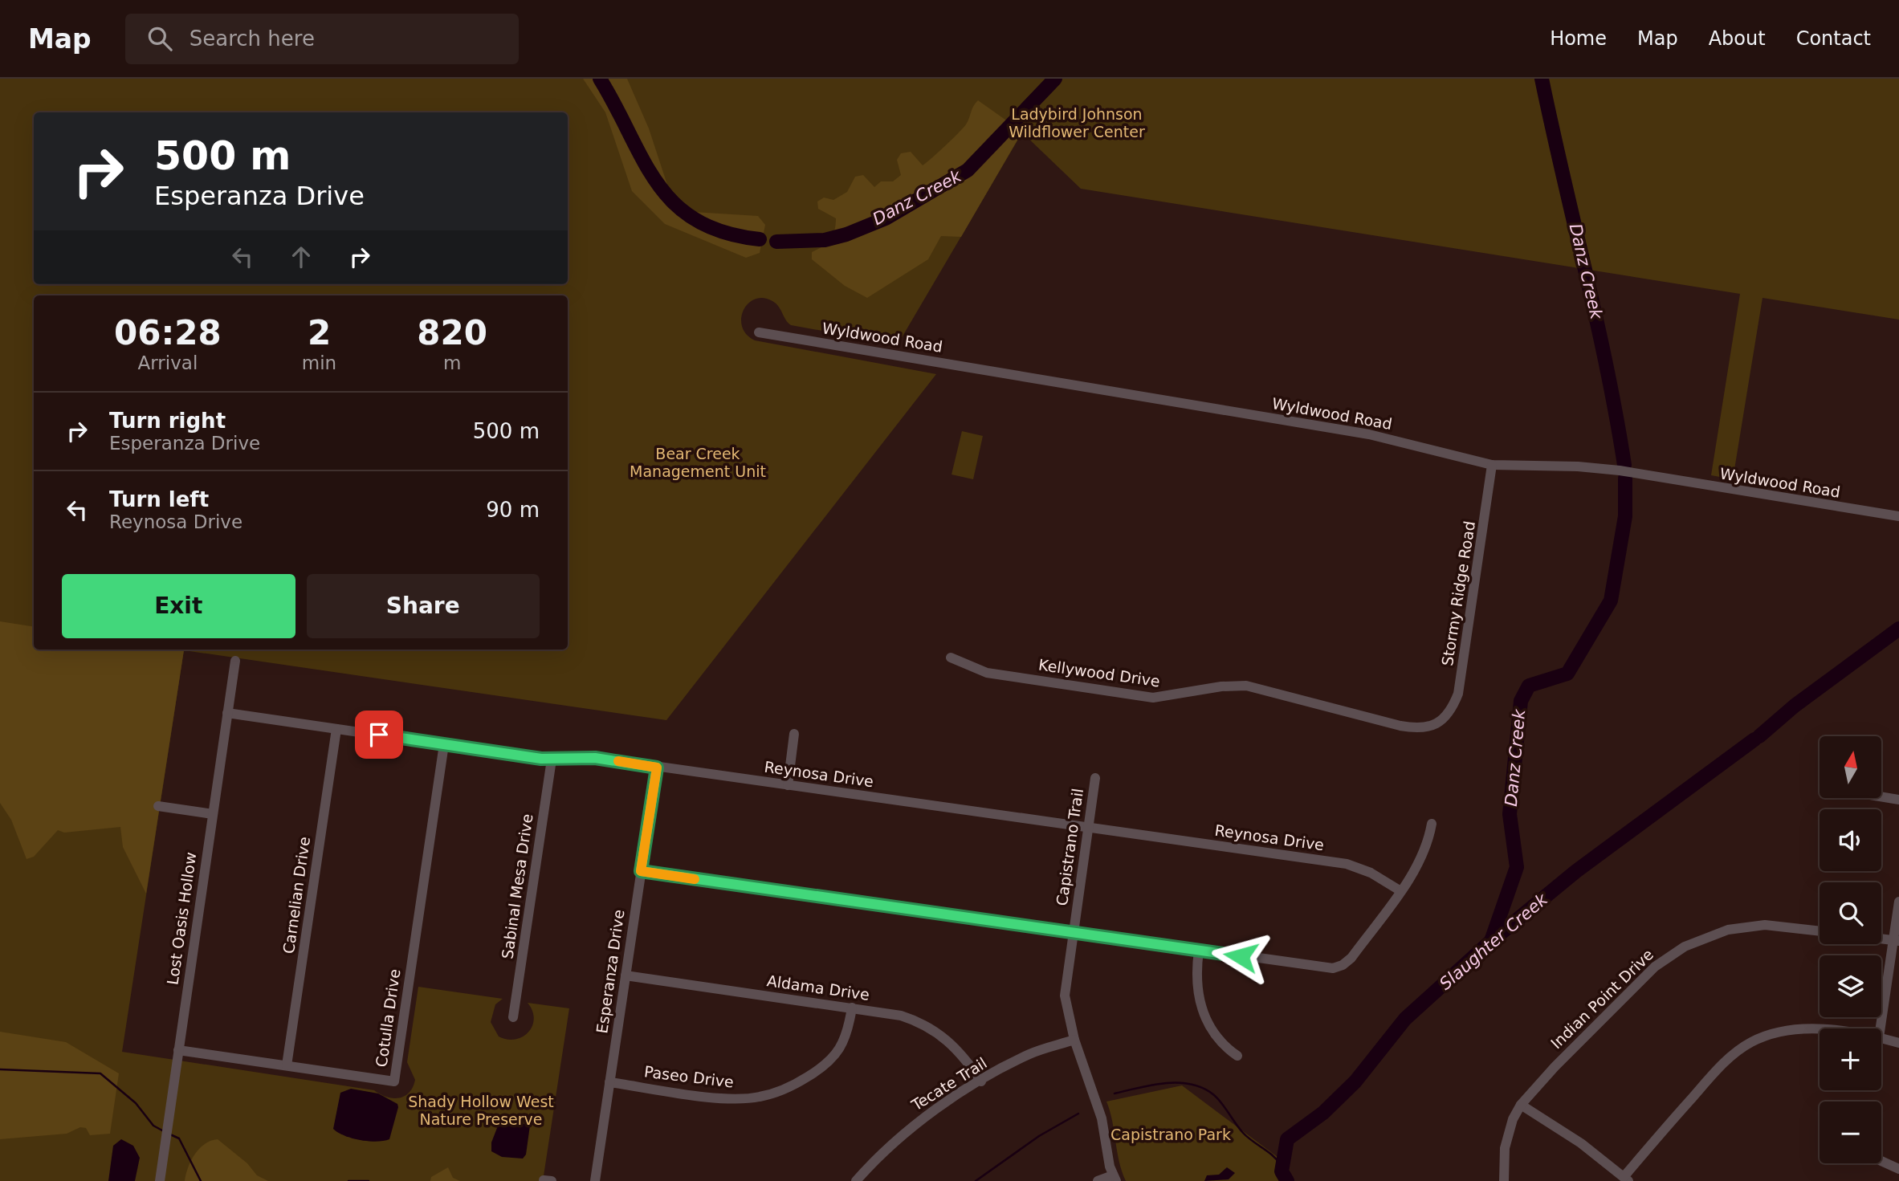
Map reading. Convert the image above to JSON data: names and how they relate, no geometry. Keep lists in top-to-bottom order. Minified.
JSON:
{"streets":{"street":["Wyldwood Road","Stormy Ridge Road","Kellywood Drive","Reynosa Drive","Capistrano Trail","Sabinal Mesa Drive","Carnelian Drive","Lost Oasis Hollow","Esperanza Drive","Aldama Drive","Indian Point Drive","Cotulla Drive","Paseo Drive","Tecate Trail"]},"crossings":[["Wyldwood Road","Stormy Ridge Road"],["Stormy Ridge Road","Kellywood Drive"],["Reynosa Drive","Capistrano Trail"],["Reynosa Drive","Sabinal Mesa Drive"],["Reynosa Drive","Carnelian Drive"],["Reynosa Drive","Lost Oasis Hollow"],["Reynosa Drive","Esperanza Drive"],["Reynosa Drive","Cotulla Drive"],["Capistrano Trail","Tecate Trail"],["Carnelian Drive","Cotulla Drive"],["Lost Oasis Hollow","Cotulla Drive"],["Esperanza Drive","Aldama Drive"],["Esperanza Drive","Paseo Drive"],["Aldama Drive","Paseo Drive"],["Aldama Drive","Tecate Trail"]],"water":["Danz Creek","Slaughter Creek"],"parks":["Ladybird Johnson Wildflower Center","Bear Creek Management Unit","Shady Hollow West Nature Preserve","Capistrano Park"],"north":"top","page":{"header":"Map","search":"Search here","nav":["Home","Map","About","Contact"],"turn":["500 m","Esperanza Drive"],"eta":["06:28","Arrival","2","min","820","m"],"list":[{"name":"Turn right","note":"Esperanza Drive","value":"500 m"},{"name":"Turn left","note":"Reynosa Drive","value":"90 m"}],"buttons":["Exit","Share"],"map_buttons":["+","−"]}}
